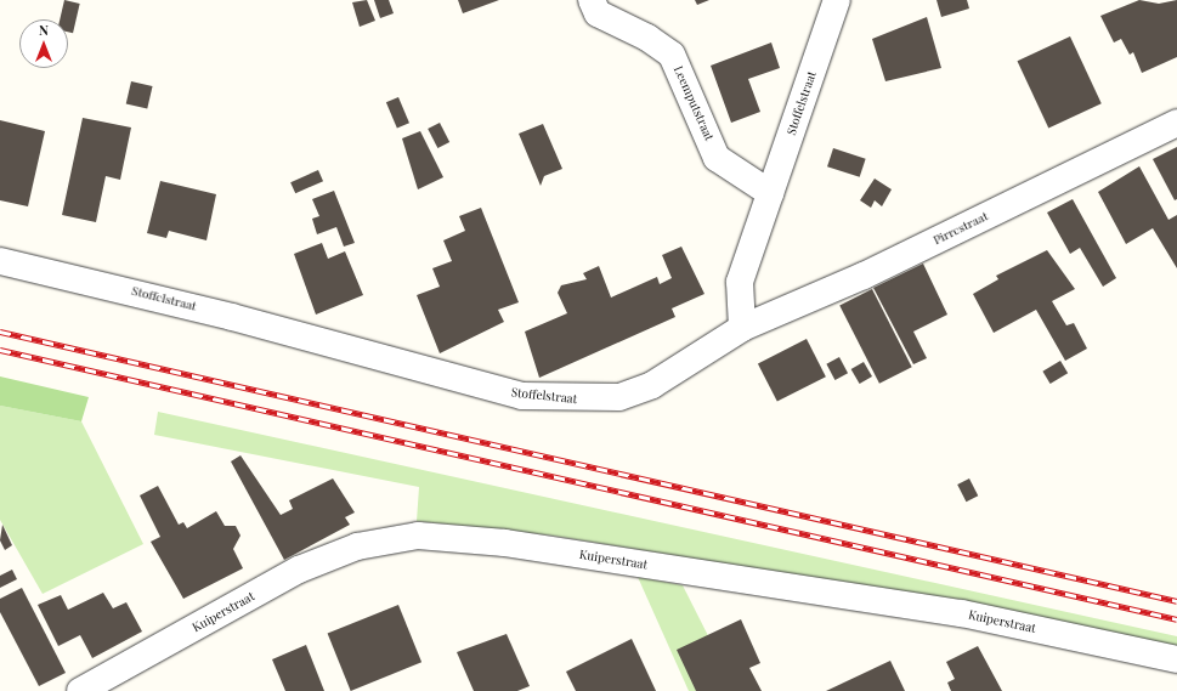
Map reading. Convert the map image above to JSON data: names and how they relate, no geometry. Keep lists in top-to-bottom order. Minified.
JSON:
{"streets":{"street":["Leemputstraat","Stoffelstraat","Pirrestraat","Kuiperstraat"]},"crossings":[["Leemputstraat","Stoffelstraat"],["Stoffelstraat","Pirrestraat"]],"north":"top"}
